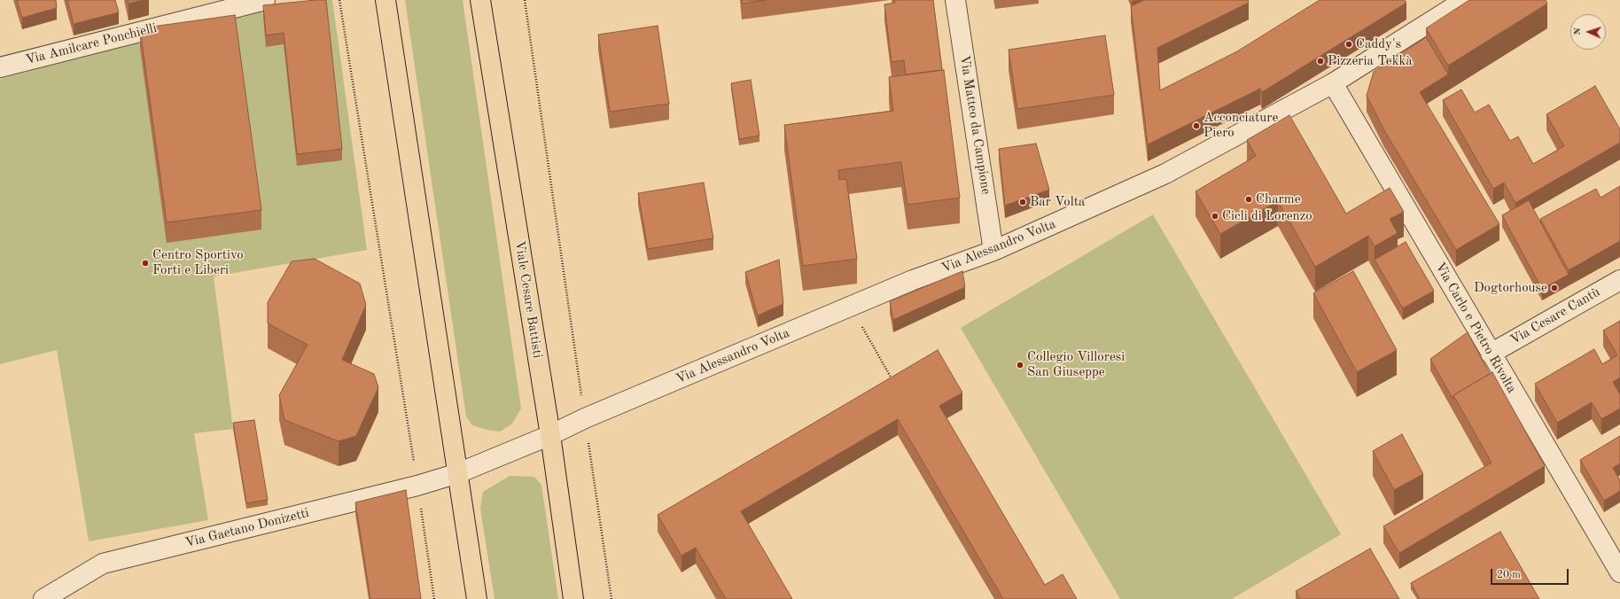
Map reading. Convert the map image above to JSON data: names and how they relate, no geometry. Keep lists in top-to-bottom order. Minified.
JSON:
{"streets":{"main road":["Viale Cesare Battisti"],"street":["Via Amilcare Ponchielli","Via Matteo da Campione","Via Alessandro Volta","Via Cesare Cantù","Via Carlo e Pietro Rivolta","Via Gaetano Donizetti"]},"crossings":[["Via Matteo da Campione","Via Alessandro Volta"],["Via Alessandro Volta","Viale Cesare Battisti"],["Via Alessandro Volta","Via Carlo e Pietro Rivolta"],["Via Alessandro Volta","Via Gaetano Donizetti"],["Via Cesare Cantù","Via Carlo e Pietro Rivolta"]],"places":["Caddy's","Pizzeria Tekkà","Acconciature Piero","Charme","Bar Volta","Cicli di Lorenzo","Centro Sportivo Forti e Liberi","Dogtorhouse","Collegio Villoresi San Giuseppe"],"scale_bar":"20 m","north":"left"}
